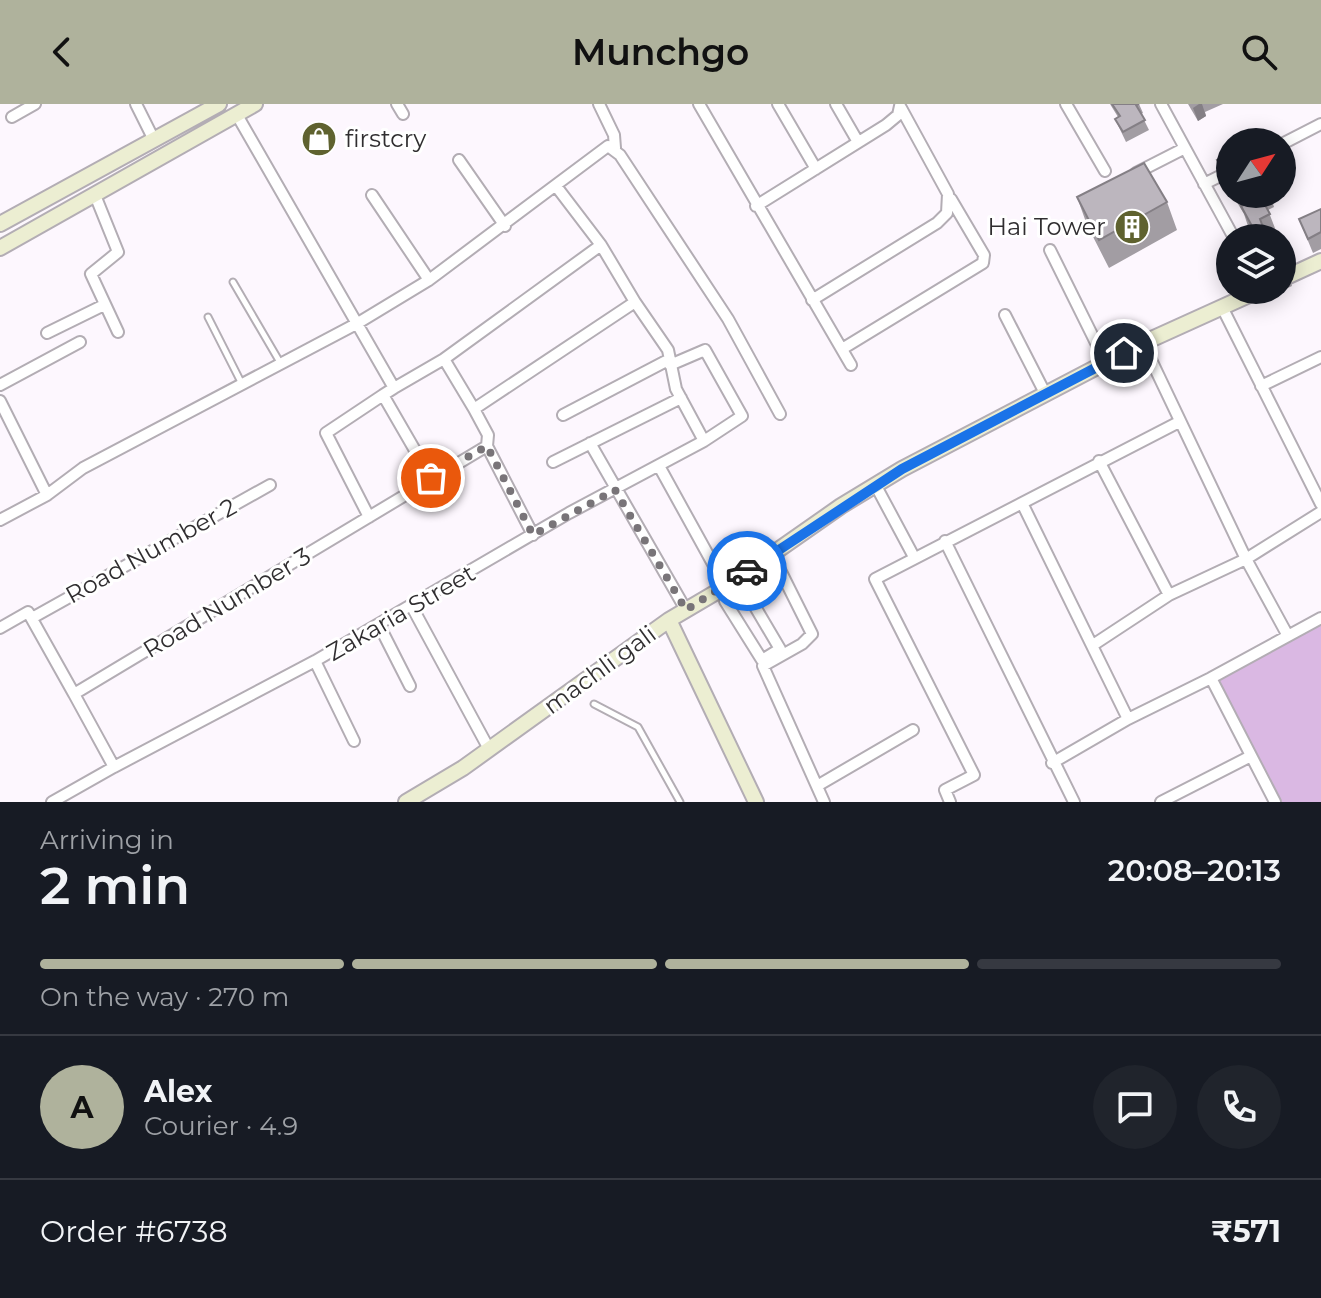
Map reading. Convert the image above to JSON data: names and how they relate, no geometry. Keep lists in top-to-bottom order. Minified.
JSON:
{"streets":{"street":["Road Number 2","Road Number 3","Zakaria Street","machli gali"]},"places":{"shop":["firstcry"],"building":["Hai Tower"]},"north":"top right","page":{"header":"Munchgo","heading":["2 min","Arriving in","20:08–20:13"],"panel":["Alex","Courier · 4.9","Order #6738","₹571"],"bar":"On the way · 270 m","round":"A"}}
